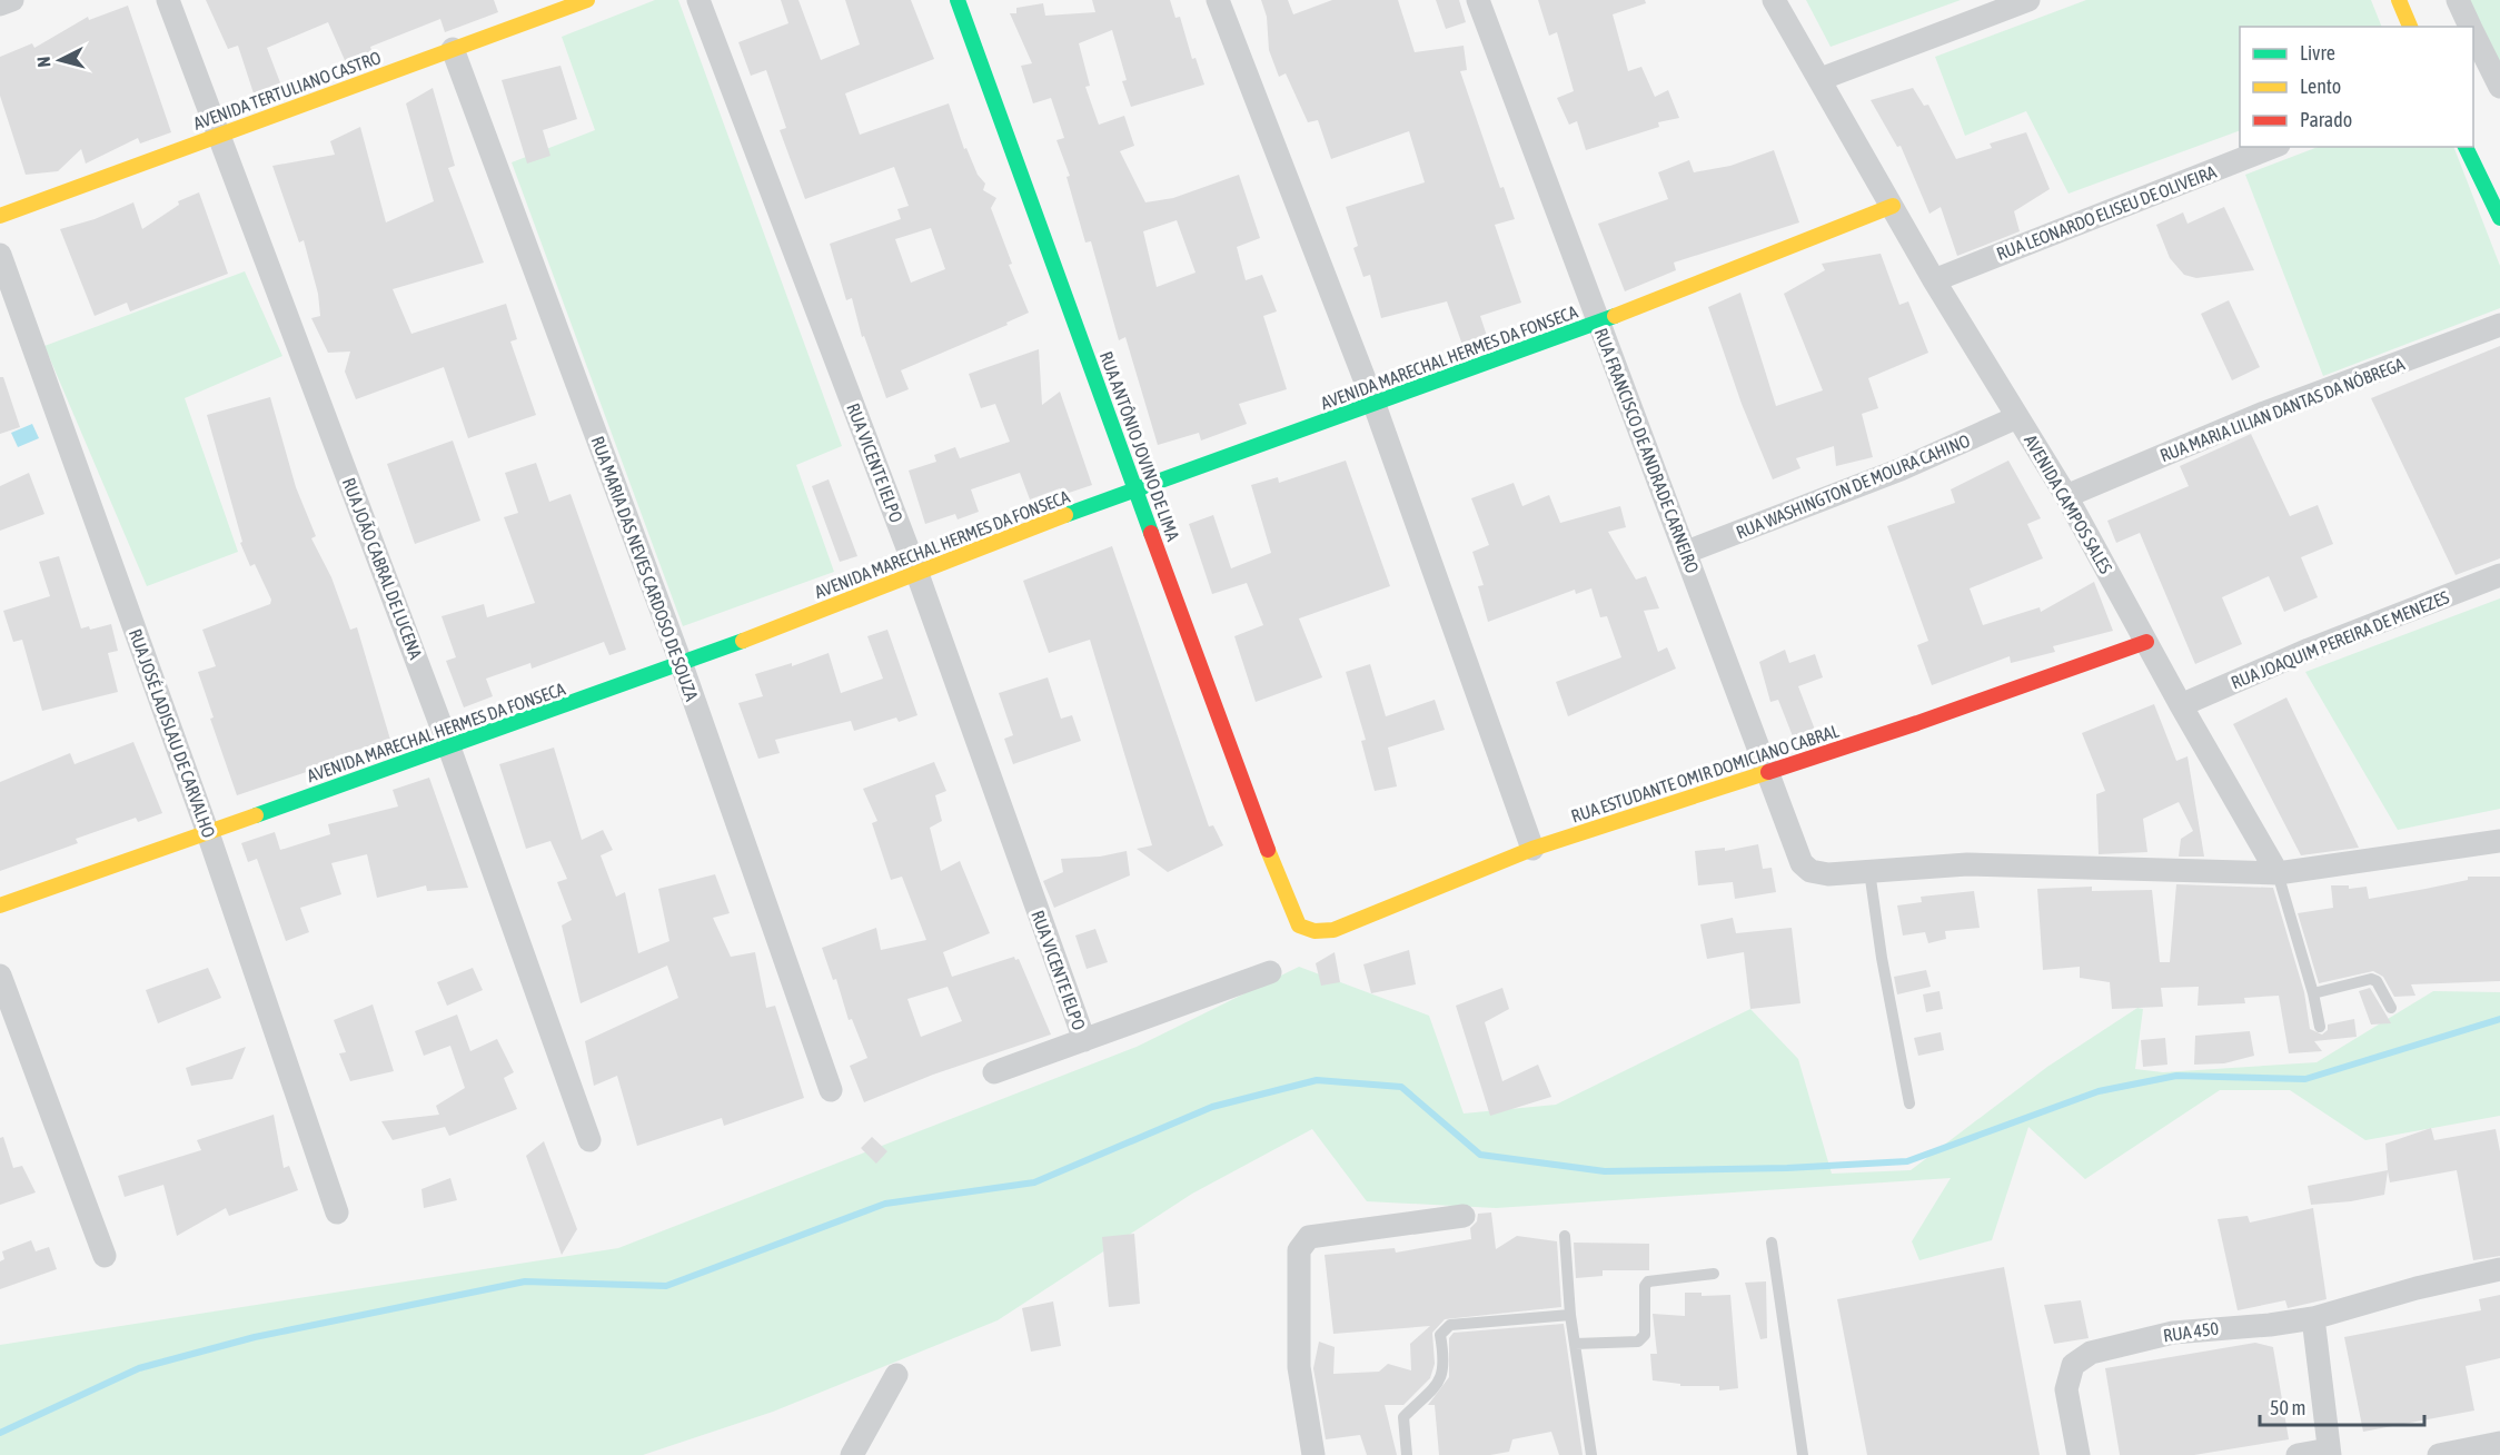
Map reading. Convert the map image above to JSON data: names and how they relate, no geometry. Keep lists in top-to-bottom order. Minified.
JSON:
{"streets":{"street":["AVENIDA TERTULIANO CASTRO","RUA LEONARDO ELISEU DE OLIVEIRA","AVENIDA MARECHAL HERMES DA FONSECA","RUA MARIA LILIAN DANTAS DA NÓBREGA","RUA ANTÔNIO JOVINO DE LIMA","RUA FRANCISCO DE ANDRADE CARNEIRO","RUA VICENTE IELPO","RUA WASHINGTON DE MOURA CAHINO","AVENIDA CAMPOS SALES","RUA JOÃO CABRAL DE LUCENA","RUA MARIA DAS NEVES CARDOSO DE SOUZA","RUA JOAQUIM PEREIRA DE MENEZES","RUA JOSÉ LADISLAU DE CARVALHO","RUA ESTUDANTE OMIR DOMICIANO CABRAL","RUA 450"]},"crossings":[["AVENIDA TERTULIANO CASTRO","RUA JOÃO CABRAL DE LUCENA"],["AVENIDA TERTULIANO CASTRO","RUA MARIA DAS NEVES CARDOSO DE SOUZA"],["RUA LEONARDO ELISEU DE OLIVEIRA","AVENIDA CAMPOS SALES"],["AVENIDA MARECHAL HERMES DA FONSECA","RUA ANTÔNIO JOVINO DE LIMA"],["AVENIDA MARECHAL HERMES DA FONSECA","RUA FRANCISCO DE ANDRADE CARNEIRO"],["AVENIDA MARECHAL HERMES DA FONSECA","RUA VICENTE IELPO"],["AVENIDA MARECHAL HERMES DA FONSECA","AVENIDA CAMPOS SALES"],["AVENIDA MARECHAL HERMES DA FONSECA","RUA JOÃO CABRAL DE LUCENA"],["AVENIDA MARECHAL HERMES DA FONSECA","RUA MARIA DAS NEVES CARDOSO DE SOUZA"],["AVENIDA MARECHAL HERMES DA FONSECA","RUA JOSÉ LADISLAU DE CARVALHO"],["RUA MARIA LILIAN DANTAS DA NÓBREGA","AVENIDA CAMPOS SALES"],["RUA ANTÔNIO JOVINO DE LIMA","RUA ESTUDANTE OMIR DOMICIANO CABRAL"],["RUA FRANCISCO DE ANDRADE CARNEIRO","RUA WASHINGTON DE MOURA CAHINO"],["RUA FRANCISCO DE ANDRADE CARNEIRO","RUA ESTUDANTE OMIR DOMICIANO CABRAL"],["RUA WASHINGTON DE MOURA CAHINO","AVENIDA CAMPOS SALES"],["AVENIDA CAMPOS SALES","RUA JOAQUIM PEREIRA DE MENEZES"],["AVENIDA CAMPOS SALES","RUA ESTUDANTE OMIR DOMICIANO CABRAL"]],"legend":["Livre","Lento","Parado"],"scale_bar":"50 m","north":"left"}
